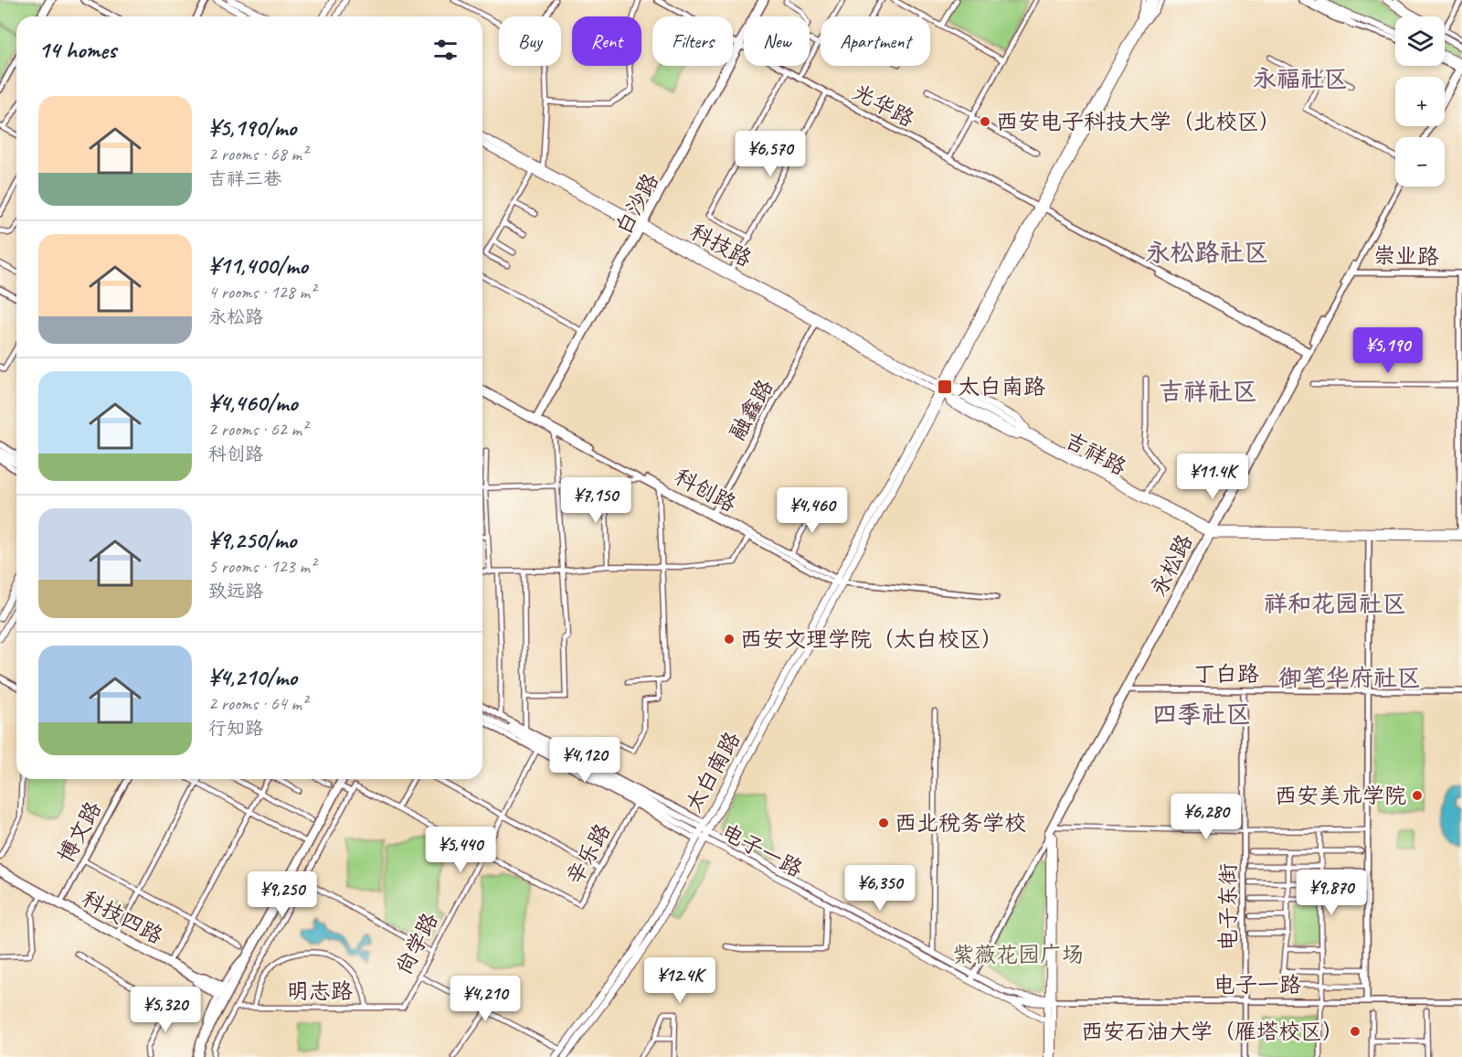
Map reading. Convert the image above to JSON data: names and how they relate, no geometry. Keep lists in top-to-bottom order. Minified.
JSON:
{"streets":{"main road":["科技路","吉祥路","太白南路","电子一路"],"street":["光华路","白沙路","崇业路","融鑫路","科创路","永松路","丁白路","博文路","辛乐路","电子东街","科技四路","尚学路","明志路"]},"crossings":[["光华路","白沙路"],["光华路","永松路"],["光华路","太白南路"],["白沙路","科技路"],["白沙路","科创路"],["科技路","融鑫路"],["科技路","吉祥路"],["科技路","太白南路"],["崇业路","永松路"],["融鑫路","科创路"],["吉祥路","永松路"],["吉祥路","太白南路"],["科创路","太白南路"],["永松路","丁白路"],["永松路","电子一路"],["丁白路","电子东街"],["太白南路","电子一路"],["博文路","科技四路"],["电子一路","电子东街"],["辛乐路","尚学路"],["尚学路","明志路"]],"districts":["永福社区","永松路社区","吉祥社区","祥和花园社区","御笔华府社区","四季社区"],"parks":["紫薇花园广场"],"places":{"other":["西安电子科技大学（北校区）","西安文理学院（太白校区）","西安美术学院","西北税务学校","西安石油大学（雁塔校区）"],"transit":["太白南路"]},"page":{"map_buttons":["+","−"],"chip":["Buy","Rent","Filters","New","Apartment"],"heading":"14 homes","list":[{"name":"¥5,190/mo","note":"2 rooms · 68 m² · 吉祥三巷"},{"name":"¥11,400/mo","note":"4 rooms · 128 m² · 永松路"},{"name":"¥4,460/mo","note":"2 rooms · 62 m² · 科创路"},{"name":"¥9,250/mo","note":"5 rooms · 123 m² · 致远路"},{"name":"¥4,210/mo","note":"2 rooms · 64 m² · 行知路"}],"price":["¥6,570","¥5,190","¥11.4K","¥7,150","¥4,460","¥4,120","¥6,280","¥5,440","¥6,350","¥9,870","¥9,250","¥12.4K","¥4,210","¥5,320"]}}
